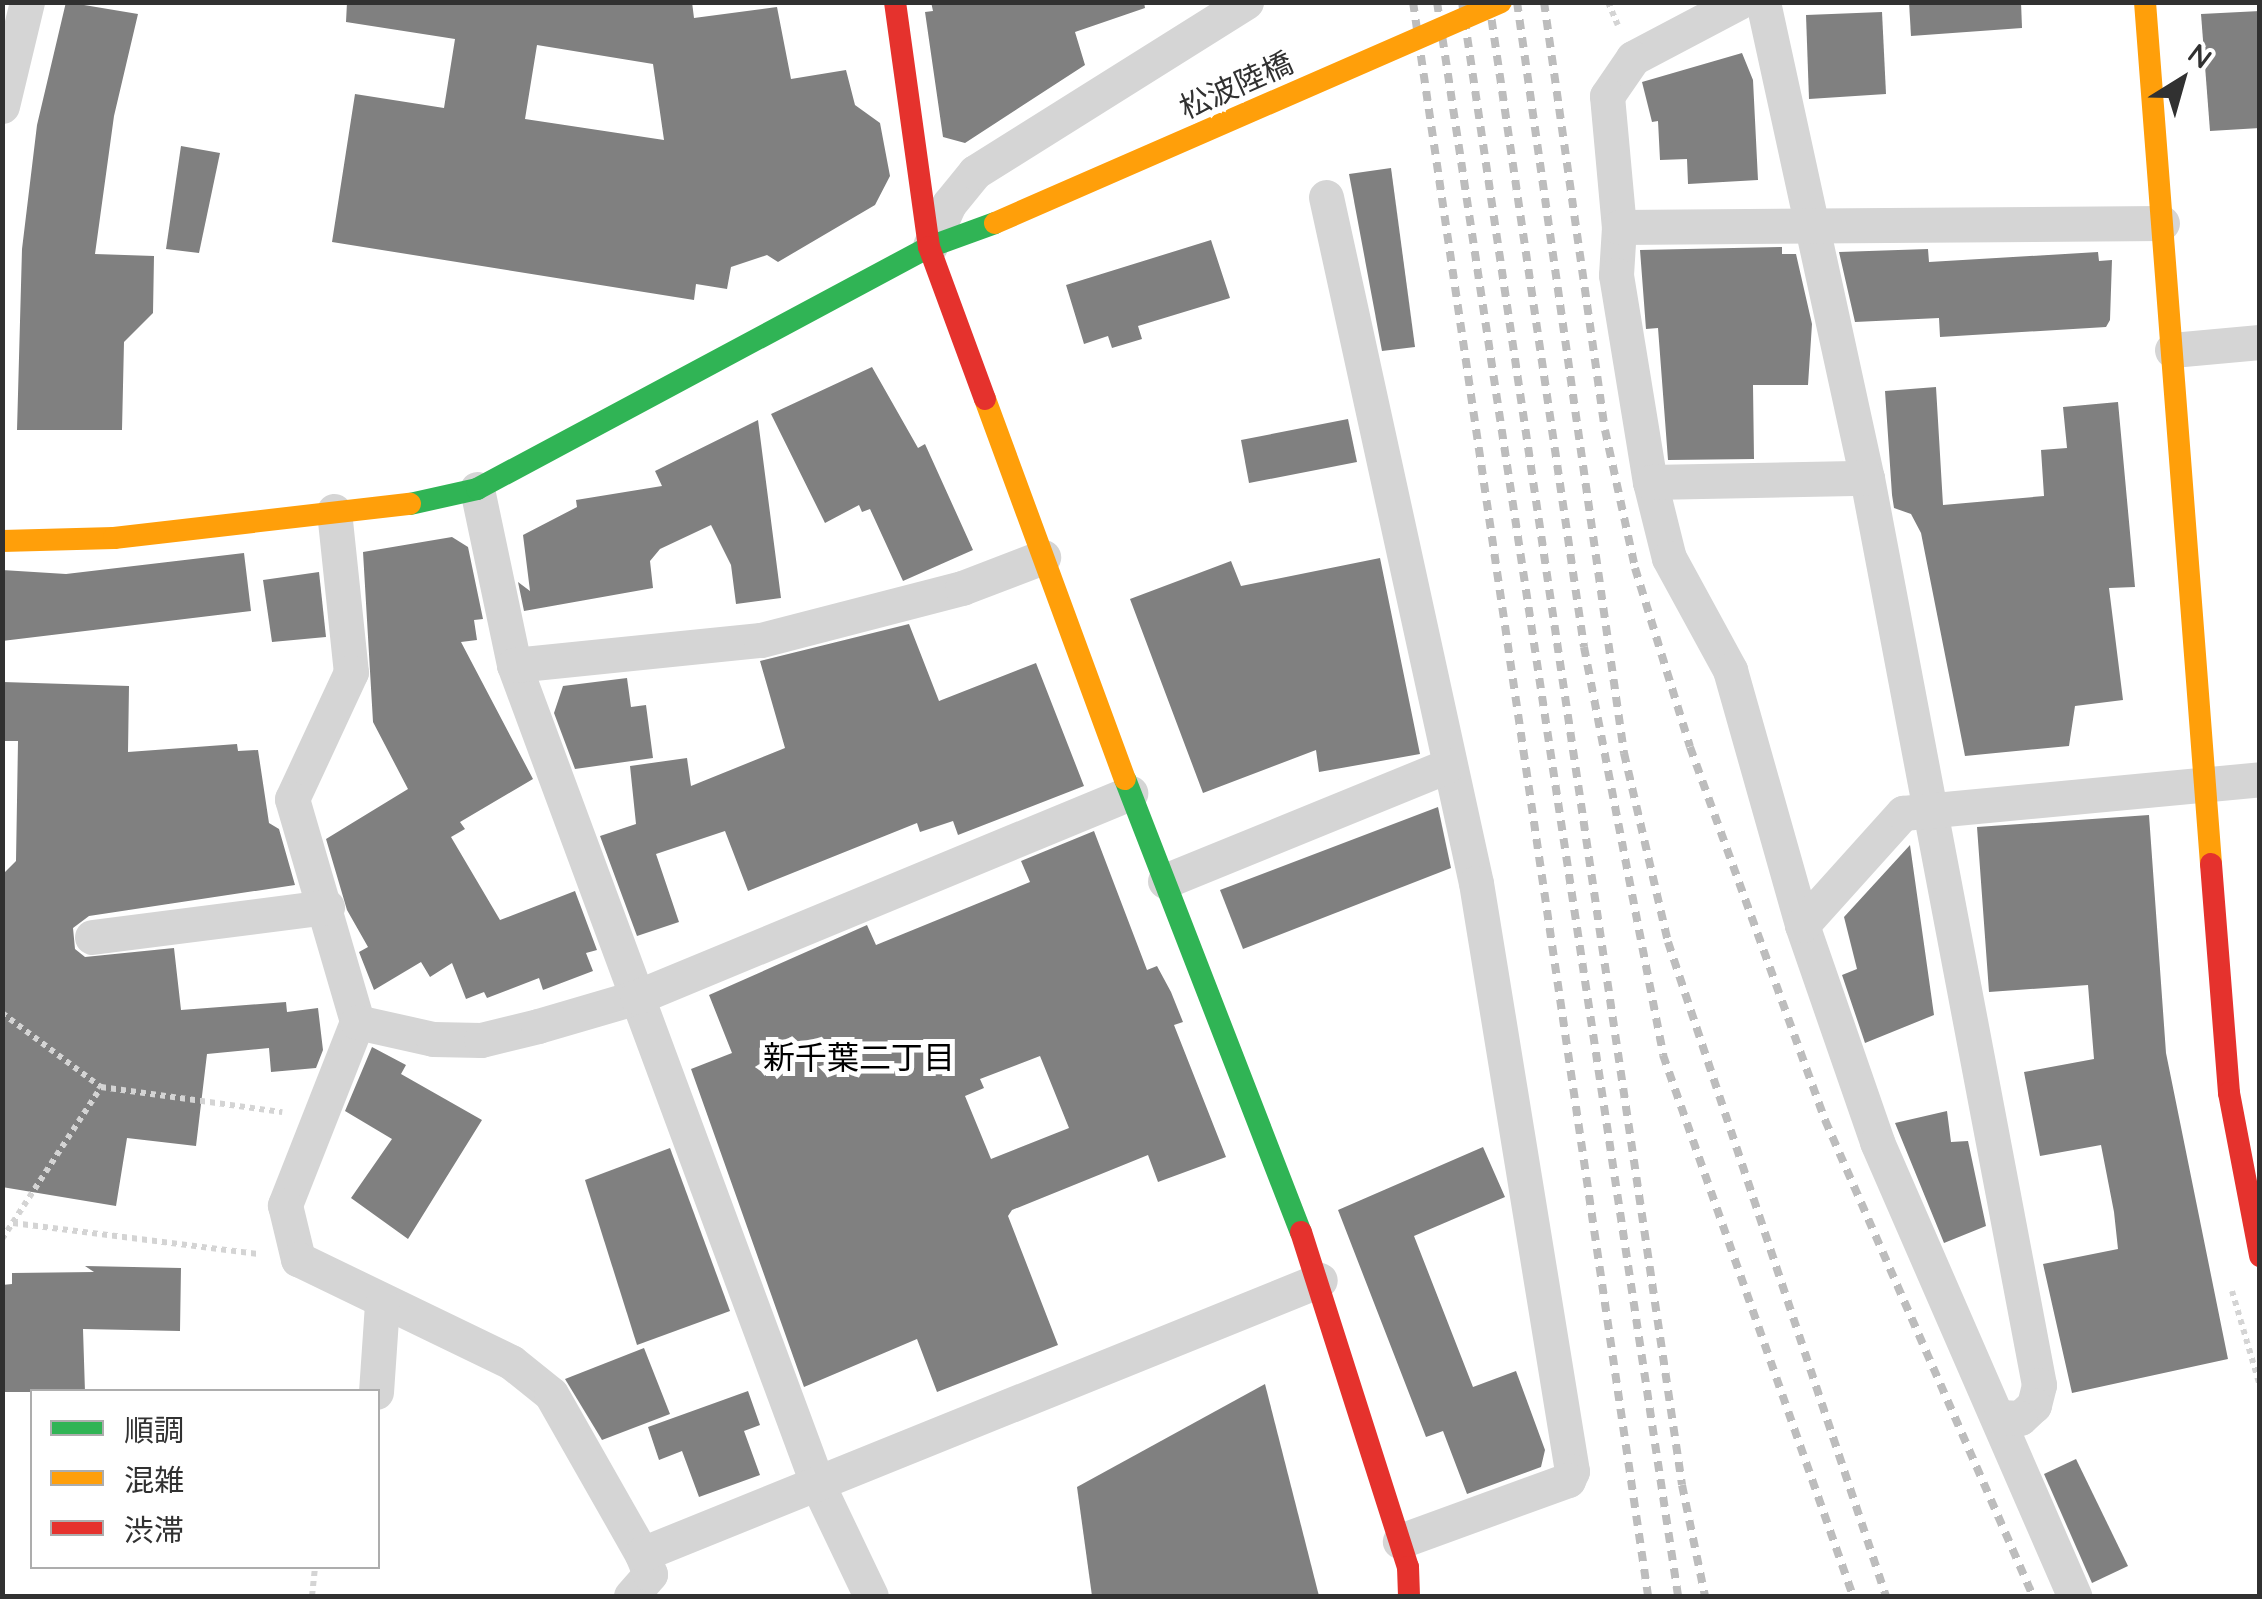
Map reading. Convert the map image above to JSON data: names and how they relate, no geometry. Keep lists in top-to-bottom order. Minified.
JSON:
{"streets":{"street":["松波陸橋"]},"districts":["新千葉二丁目"],"legend":["順調","混雑","渋滞"],"north":"top right"}
